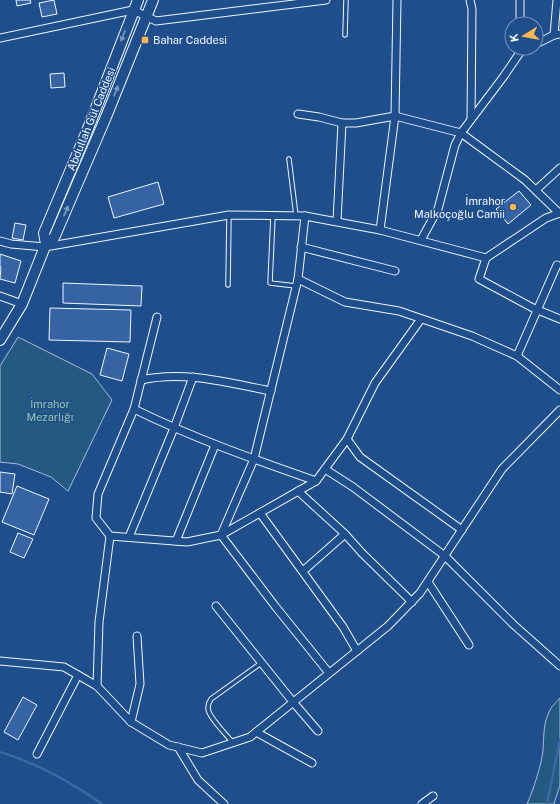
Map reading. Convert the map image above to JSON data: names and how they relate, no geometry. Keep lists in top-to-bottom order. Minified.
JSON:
{"streets":{"street":["Abdullah Gül Caddesi"]},"parks":["İmrahor Mezarlığı"],"places":{"transit":["Bahar Caddesi"],"other":["İmrahor Malkoçoğlu Camii"]},"north":"left"}
